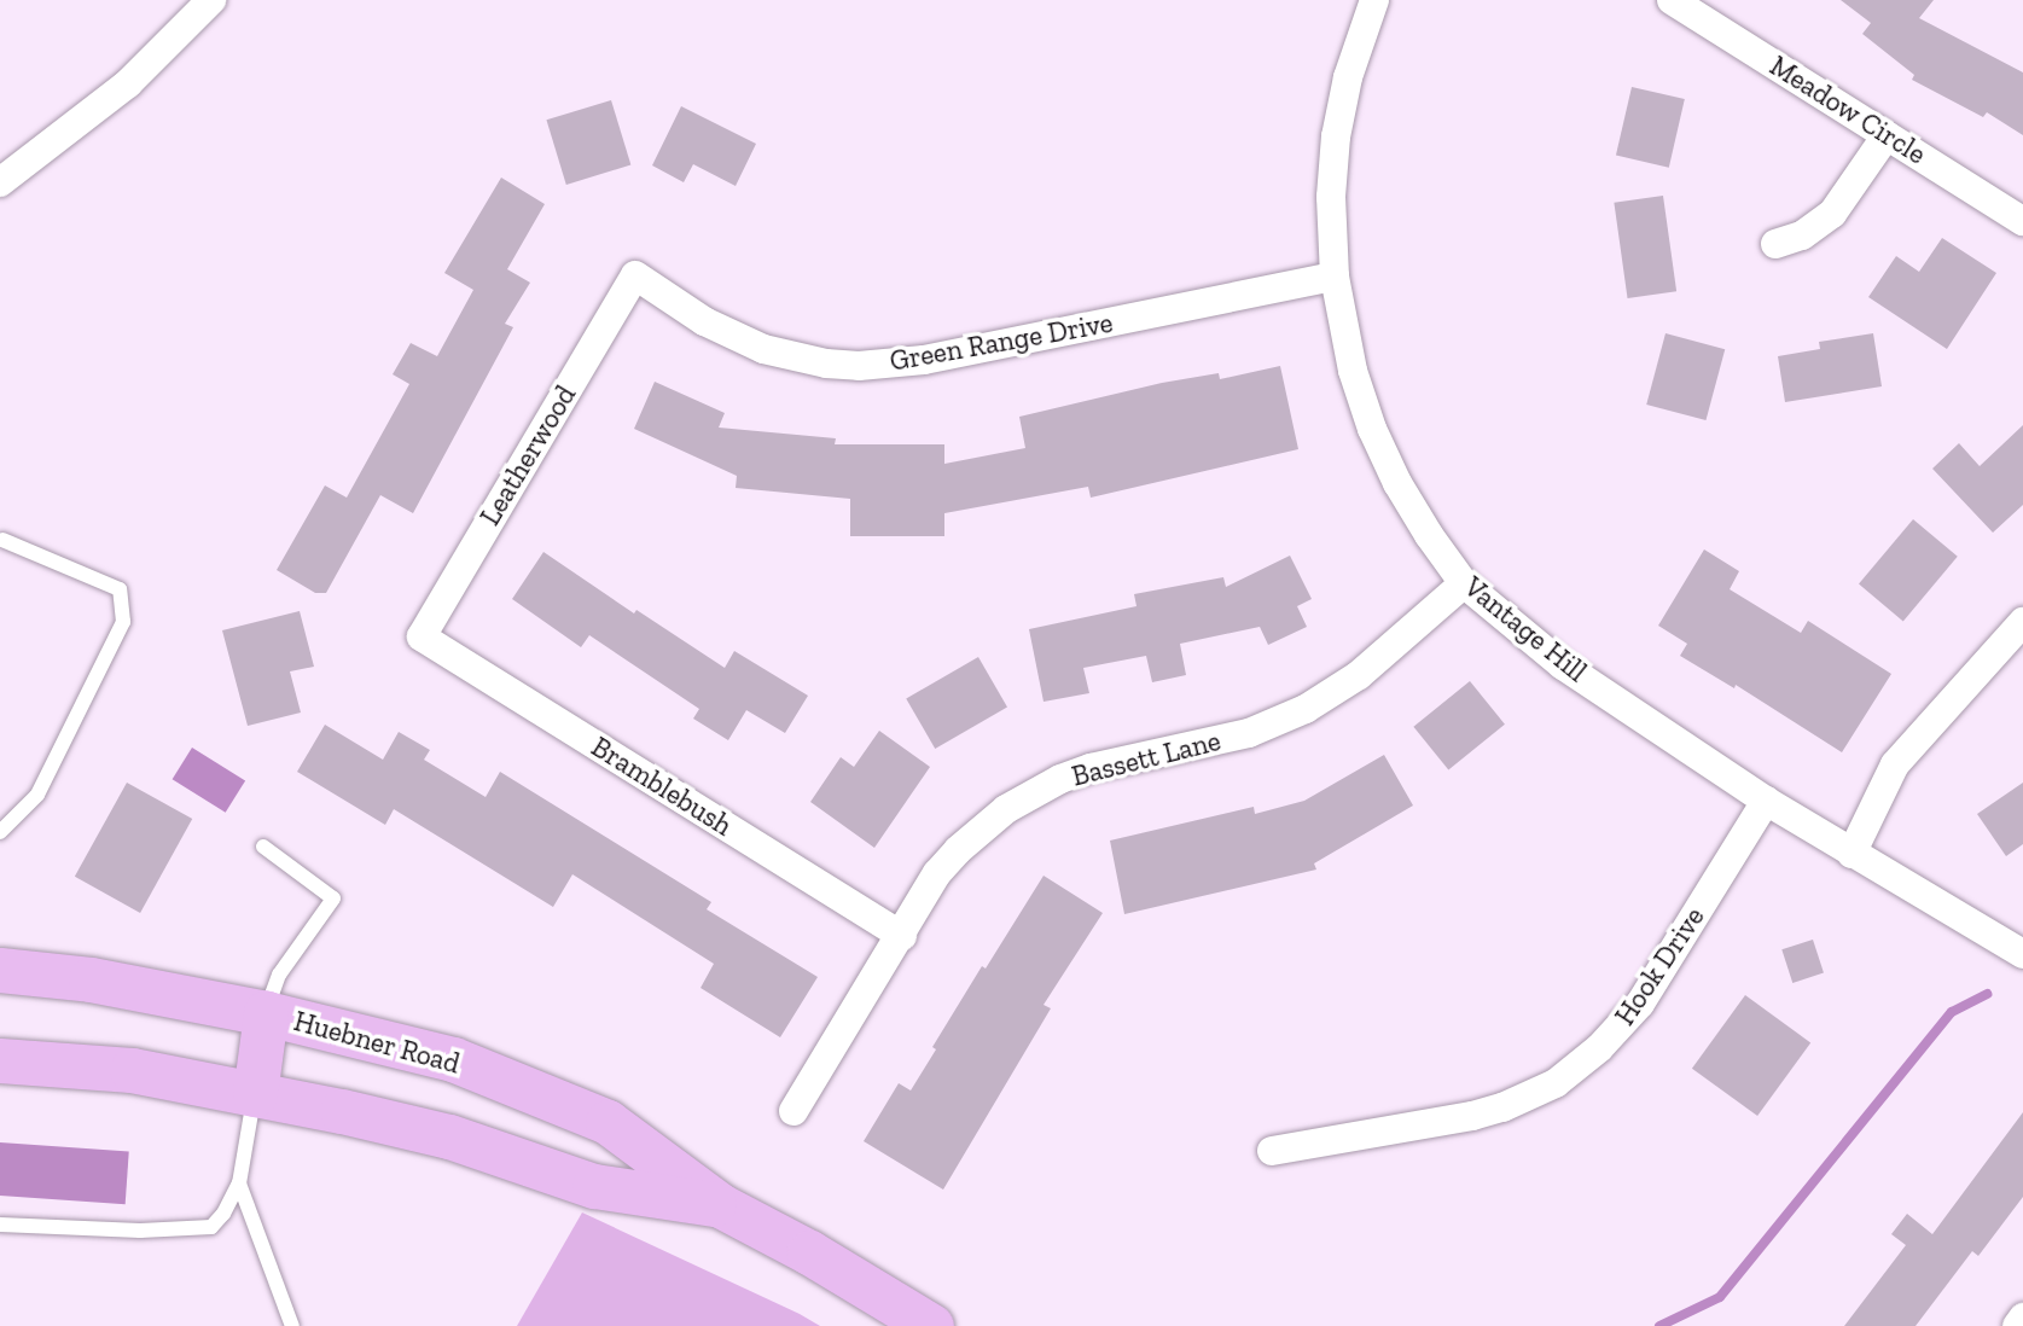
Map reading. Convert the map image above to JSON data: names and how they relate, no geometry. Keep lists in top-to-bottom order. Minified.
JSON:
{"streets":{"main road":["Huebner Road"],"street":["Meadow Circle","Green Range Drive","Leatherwood","Vantage Hill","Bassett Lane","Bramblebush","Hook Drive"]},"crossings":[["Green Range Drive","Leatherwood"],["Green Range Drive","Vantage Hill"],["Leatherwood","Bramblebush"],["Vantage Hill","Bassett Lane"],["Vantage Hill","Hook Drive"],["Bassett Lane","Bramblebush"]]}
